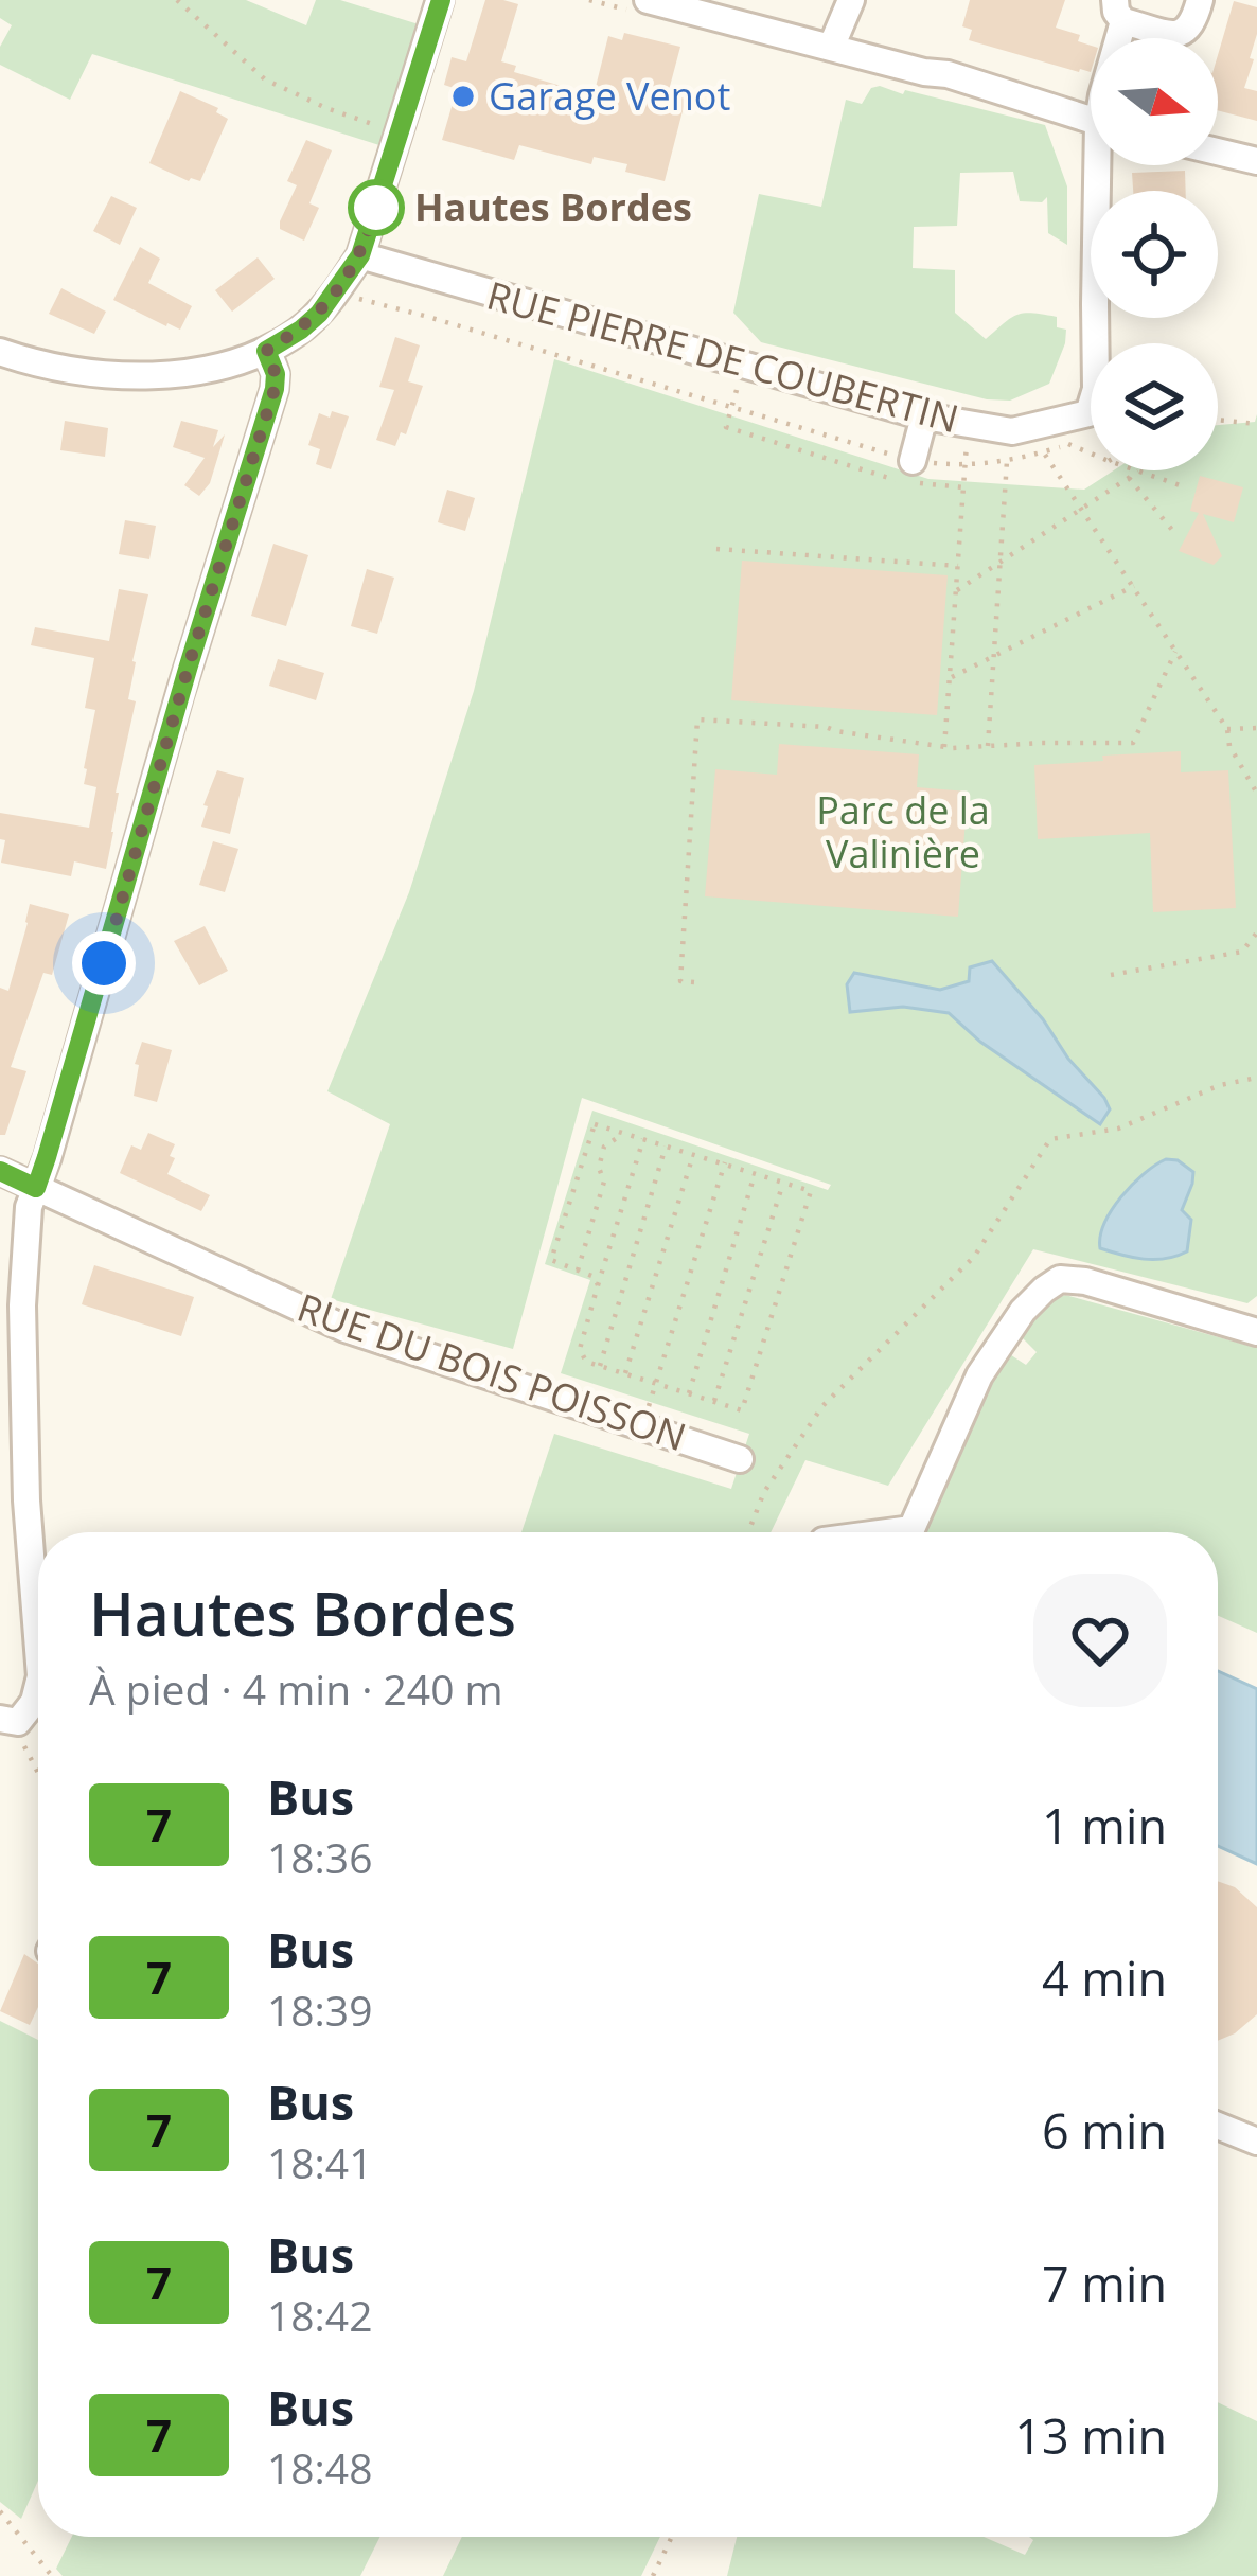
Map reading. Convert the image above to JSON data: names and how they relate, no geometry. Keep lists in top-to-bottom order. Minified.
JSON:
{"streets":{"street":["RUE PIERRE DE COUBERTIN","RUE DU BOIS POISSON"]},"parks":["Parc de la Valinière"],"places":["Garage Venot","Hautes Bordes"],"lines":["bus line 7"],"north":"right","page":{"heading":["Hautes Bordes","À pied · 4 min · 240 m"],"list":[{"mark":"7","name":"Bus","note":"18:36","value":"1 min"},{"mark":"7","name":"Bus","note":"18:39","value":"4 min"},{"mark":"7","name":"Bus","note":"18:41","value":"6 min"},{"mark":"7","name":"Bus","note":"18:42","value":"7 min"},{"mark":"7","name":"Bus","note":"18:48","value":"13 min"}]}}
